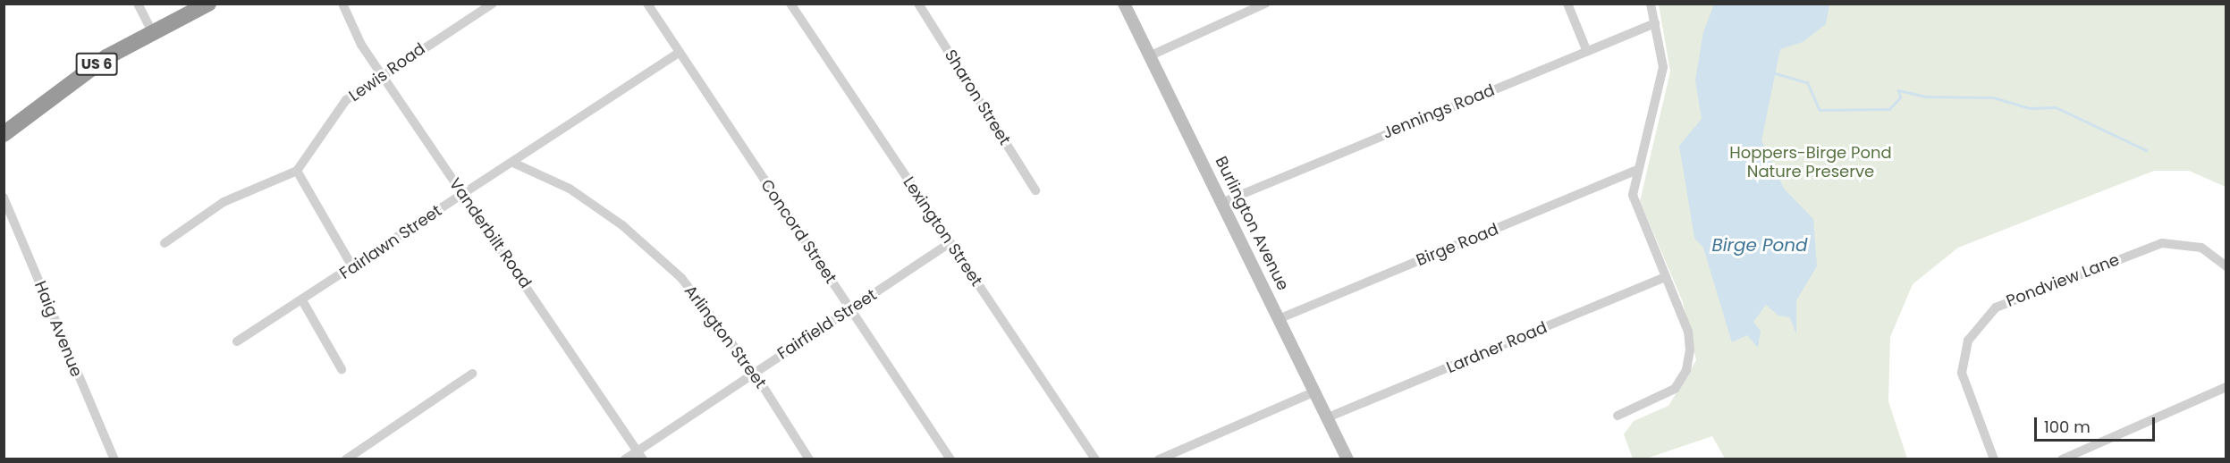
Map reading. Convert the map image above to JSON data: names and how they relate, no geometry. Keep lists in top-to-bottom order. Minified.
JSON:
{"streets":{"highway":["US 6"],"main road":["Burlington Avenue"],"street":["Lewis Road","Sharon Street","Jennings Road","Concord Street","Lexington Street","Vanderbilt Road","Fairlawn Street","Birge Road","Pondview Lane","Fairfield Street","Haig Avenue","Arlington Street","Lardner Road"]},"crossings":[["Lewis Road","Vanderbilt Road"],["Jennings Road","Burlington Avenue"],["Burlington Avenue","Birge Road"],["Burlington Avenue","Lardner Road"],["Concord Street","Fairlawn Street"],["Concord Street","Fairfield Street"],["Lexington Street","Fairfield Street"],["Vanderbilt Road","Fairlawn Street"],["Vanderbilt Road","Fairfield Street"],["Fairlawn Street","Arlington Street"],["Fairfield Street","Arlington Street"]],"water":["Birge Pond"],"parks":["Hoppers-Birge Pond Nature Preserve"],"scale_bar":"100 m"}
